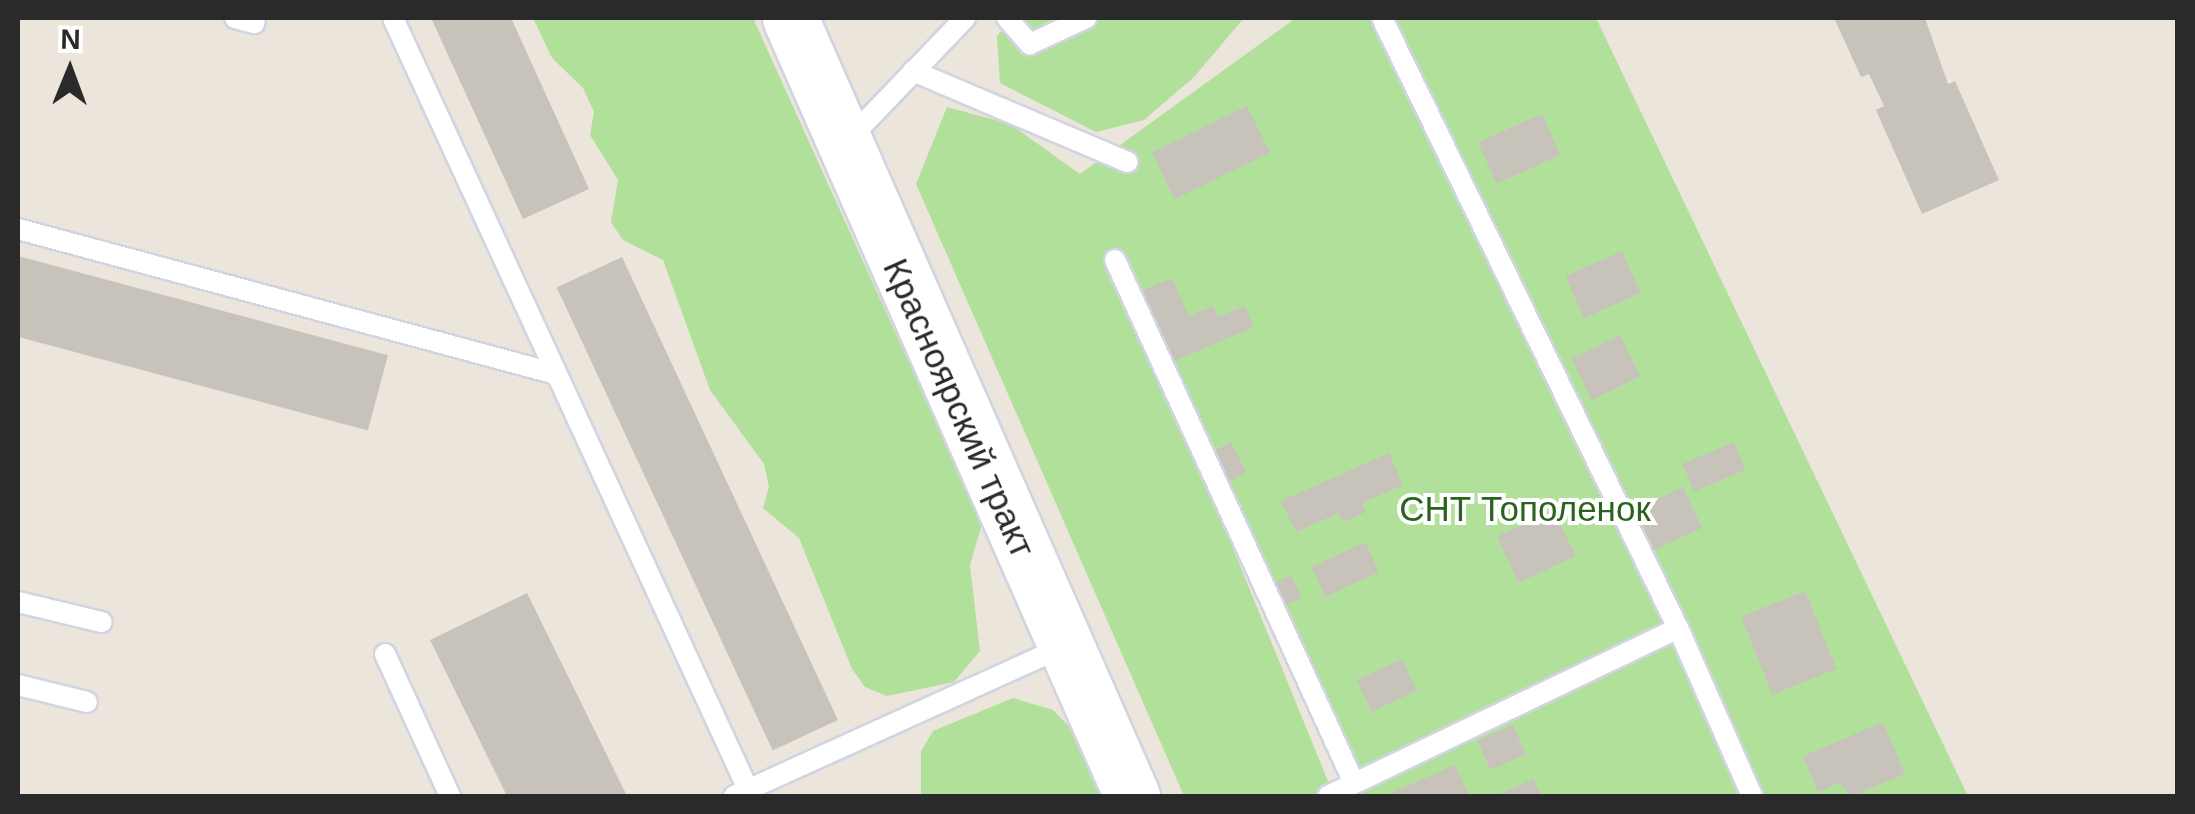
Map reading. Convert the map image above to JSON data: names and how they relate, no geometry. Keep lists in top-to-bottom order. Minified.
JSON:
{"streets":{"main road":["Красноярский тракт"]},"parks":["СНТ Тополенок"],"north":"top"}
